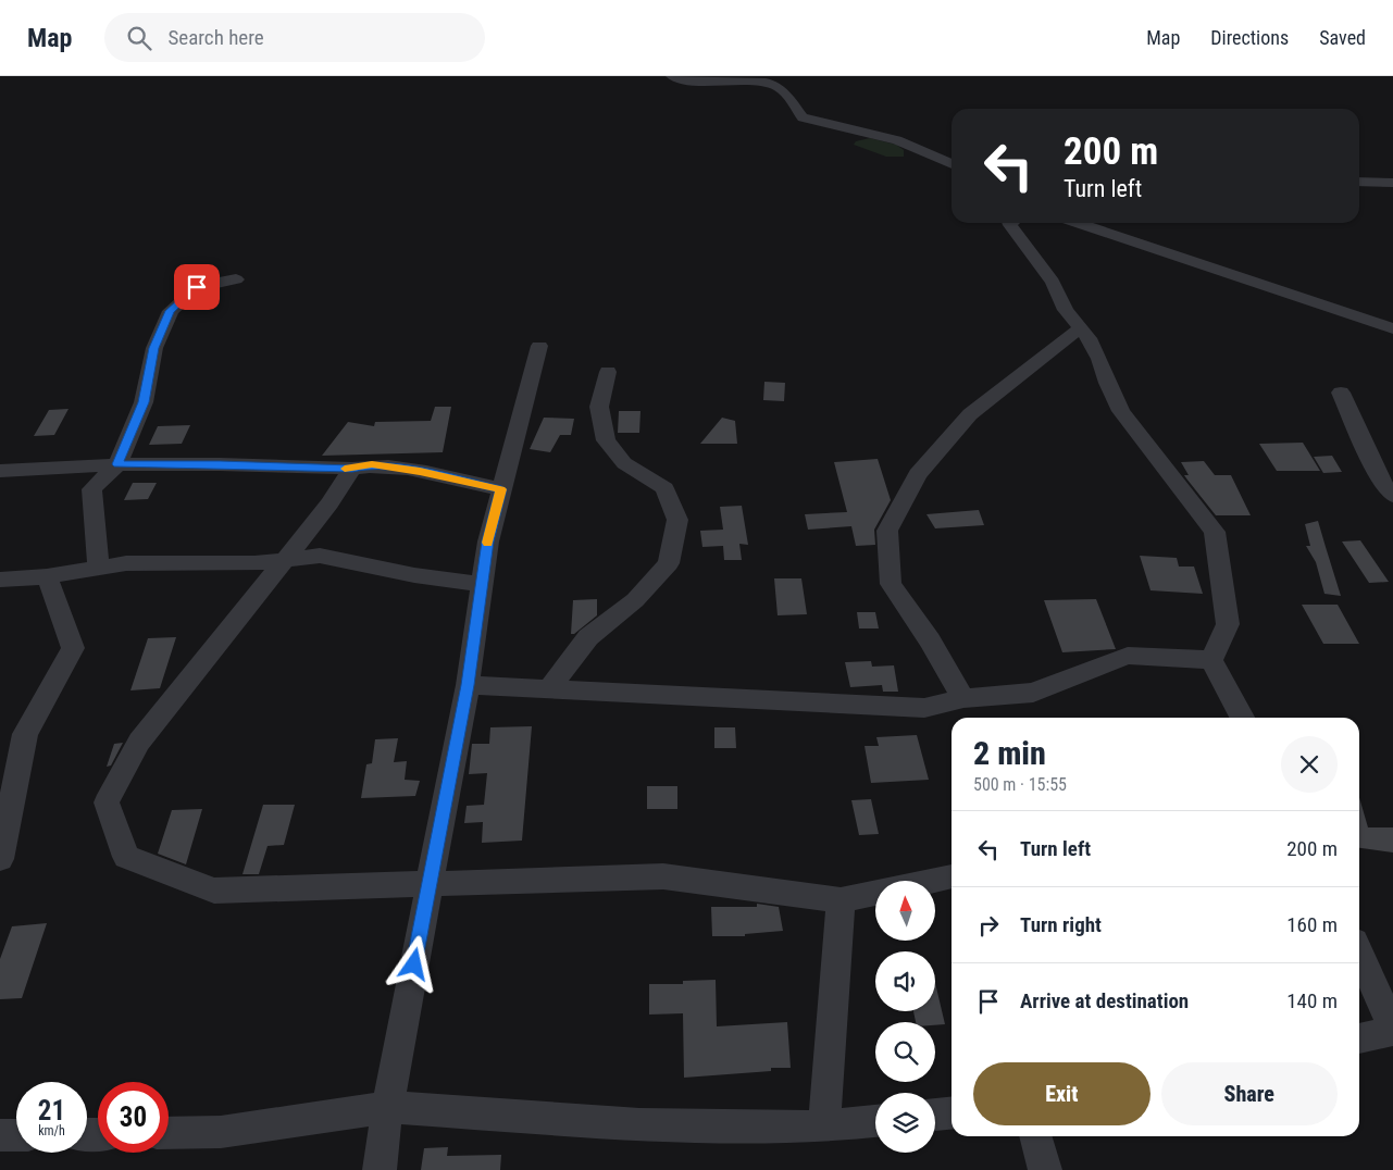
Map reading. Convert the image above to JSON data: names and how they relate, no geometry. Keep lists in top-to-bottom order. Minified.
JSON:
{"north":"top","page":{"header":"Map","search":"Search here","nav":["Map","Directions","Saved"],"turn":["200 m","Turn left"],"heading":["2 min","500 m · 15:55"],"list":[{"name":"Turn left","value":"200 m"},{"name":"Turn right","value":"160 m"},{"name":"Arrive at destination","value":"140 m"}],"buttons":["Exit","Share"],"speed":"21 km/h","limit":"30"}}
